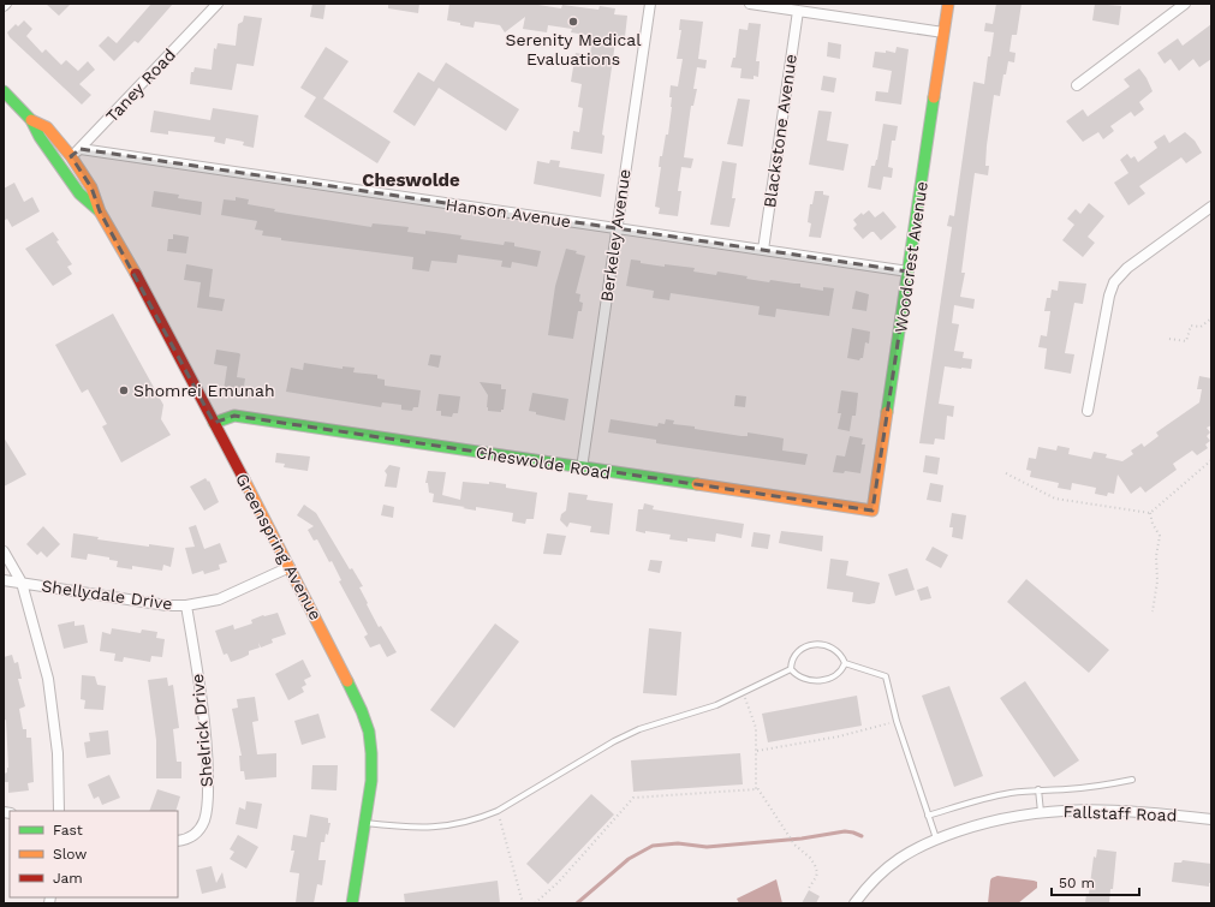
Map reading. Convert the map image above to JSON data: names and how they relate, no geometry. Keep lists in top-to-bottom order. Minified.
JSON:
{"streets":{"street":["Taney Road","Blackstone Avenue","Hanson Avenue","Berkeley Avenue","Woodcrest Avenue","Cheswolde Road","Greenspring Avenue","Shellydale Drive","Shelrick Drive","Fallstaff Road"]},"crossings":[["Taney Road","Hanson Avenue"],["Taney Road","Greenspring Avenue"],["Blackstone Avenue","Hanson Avenue"],["Hanson Avenue","Berkeley Avenue"],["Hanson Avenue","Woodcrest Avenue"],["Berkeley Avenue","Cheswolde Road"],["Woodcrest Avenue","Cheswolde Road"],["Cheswolde Road","Greenspring Avenue"],["Greenspring Avenue","Shellydale Drive"],["Shellydale Drive","Shelrick Drive"]],"districts":["Cheswolde"],"places":["Serenity Medical Evaluations","Shomrei Emunah"],"legend":["Fast","Slow","Jam"],"scale_bar":"50 m"}
